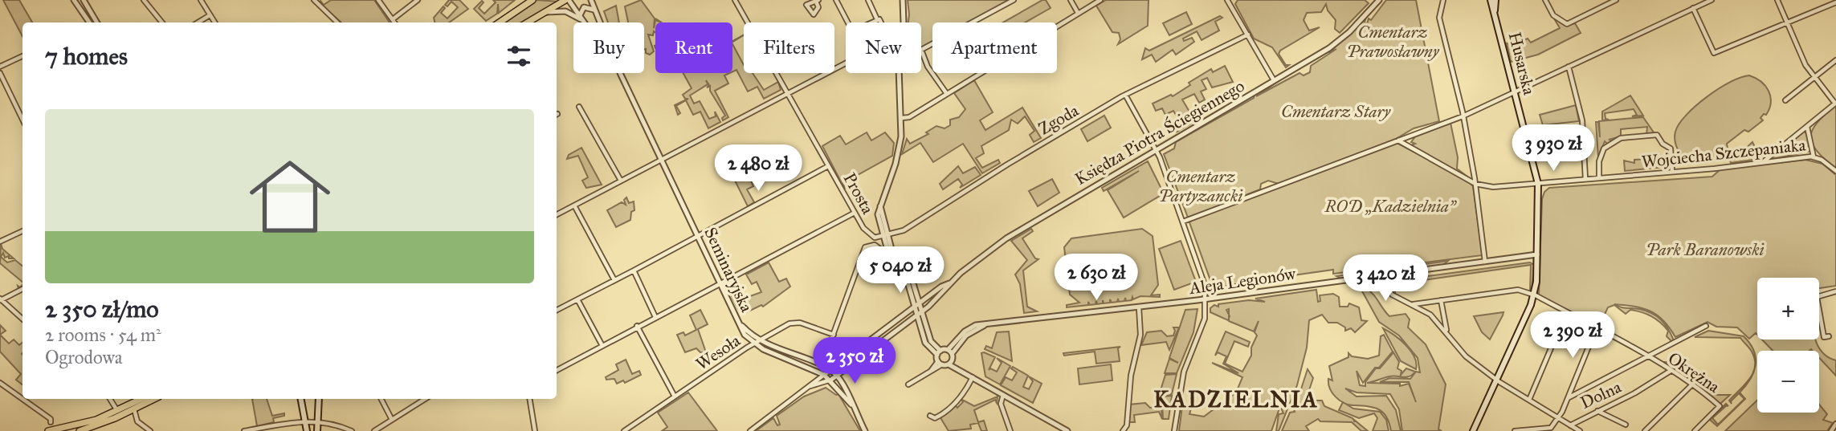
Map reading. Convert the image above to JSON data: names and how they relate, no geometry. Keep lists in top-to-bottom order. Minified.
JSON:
{"streets":{"main road":["Husarska"],"street":["Zgoda","Księdza Piotra Ściegiennego","Wojciecha Szczepaniaka","Prosta","Seminaryjska","Aleja Legionów","Wesoła","Okrężna","Dolna"]},"crossings":[["Husarska","Wojciecha Szczepaniaka"],["Husarska","Aleja Legionów"],["Husarska","Okrężna"],["Zgoda","Prosta"],["Księdza Piotra Ściegiennego","Seminaryjska"],["Seminaryjska","Wesoła"],["Okrężna","Dolna"]],"districts":["KADZIELNIA"],"parks":["Cmentarz Prawosławny","Cmentarz Stary","Cmentarz Partyzancki","ROD „Kadzielnia”","Park Baranowski"],"page":{"chip":["Buy","Rent","Filters","New","Apartment"],"heading":"7 homes","list":[{"name":"2 350 zł/mo","note":"2 rooms · 54 m² · Ogrodowa"}],"price":["3 930 zł","2 480 zł","5 040 zł","2 630 zł","3 420 zł","2 390 zł","2 350 zł"],"map_buttons":["+","−"]}}
